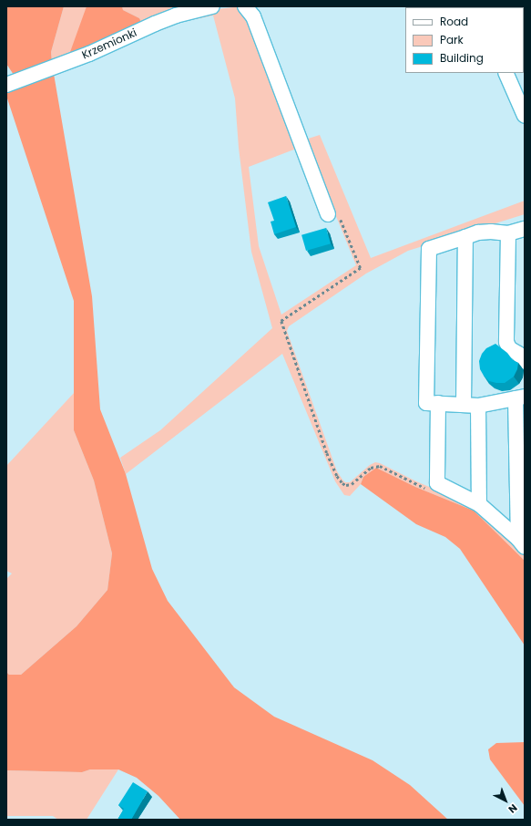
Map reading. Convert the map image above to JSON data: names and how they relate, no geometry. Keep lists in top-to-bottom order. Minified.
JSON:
{"streets":{"street":["Krzemionki"]},"legend":["Road","Park","Building"],"north":"bottom right"}
